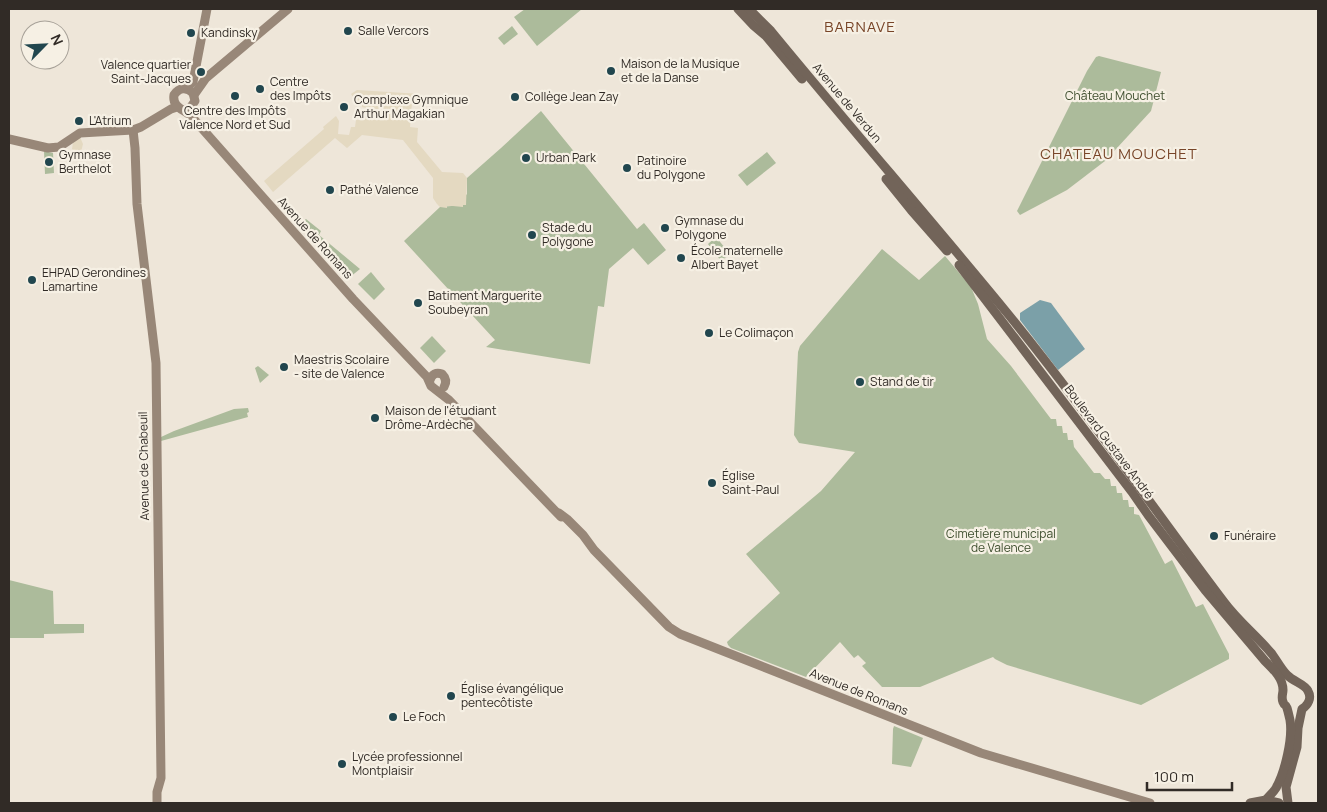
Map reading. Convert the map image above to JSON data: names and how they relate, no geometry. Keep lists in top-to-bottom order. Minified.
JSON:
{"streets":{"main road":["Avenue de Verdun","Avenue de Romans","Boulevard Gustave André","Avenue de Chabeuil"]},"crossings":[["Avenue de Verdun","Boulevard Gustave André"]],"districts":["BARNAVE","CHATEAU MOUCHET"],"parks":["Château Mouchet","Cimetière municipal de Valence"],"places":["Salle Vercors","Kandinsky","Maison de la Musique et de la Danse","Valence quartier Saint-Jacques","Centre des Impôts","Centre des Impôts Valence Nord et Sud","Collège Jean Zay","Complexe Gymnique Arthur Magakian","L'Atrium","Urban Park","Gymnase Berthelot","Patinoire du Polygone","Pathé Valence","Gymnase du Polygone","Stade du Polygone","École maternelle Albert Bayet","EHPAD Gerondines Lamartine","Batiment Marguerite Soubeyran","Le Colimaçon","Maestris Scolaire - site de Valence","Stand de tir","Maison de l'étudiant Drôme-Ardèche","Église Saint-Paul","Funéraire","Église évangélique pentecôtiste","Le Foch","Lycée professionnel Montplaisir"],"scale_bar":"100 m","north":"top right"}
